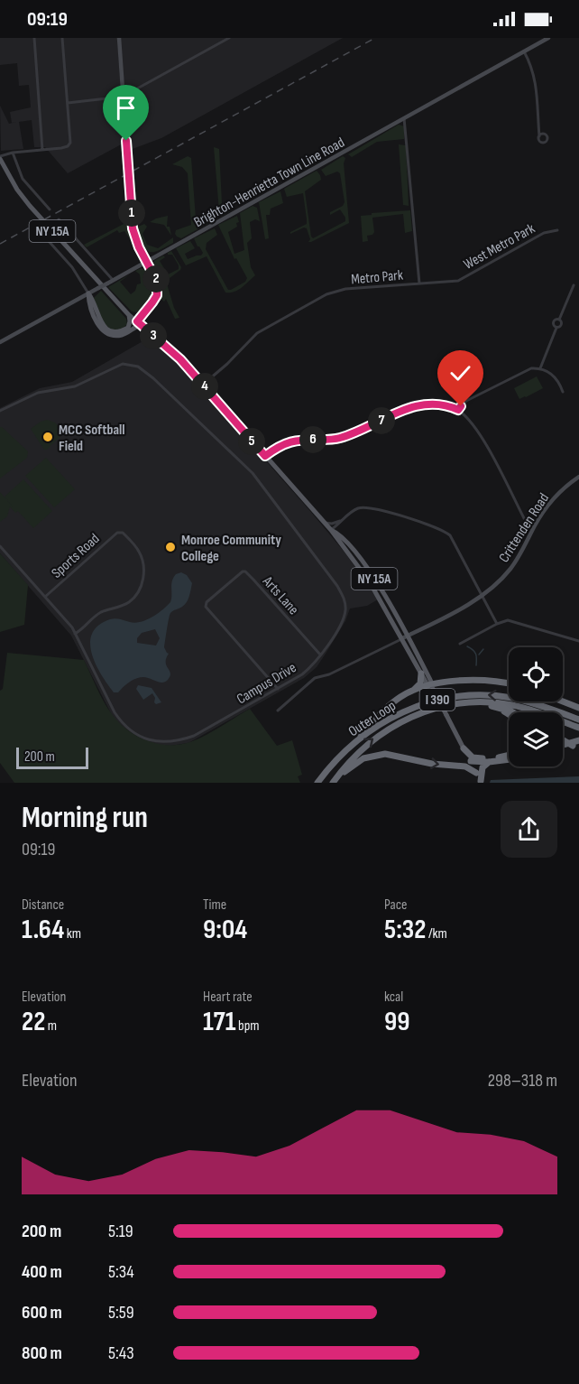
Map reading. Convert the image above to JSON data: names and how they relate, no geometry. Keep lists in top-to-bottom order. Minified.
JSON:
{"streets":{"highway":["I 390","Outer Loop"],"main road":["NY 15A"],"street":["Brighton-Henrietta Town Line Road","West Metro Park","Metro Park","Crittenden Road","Sports Road","Arts Lane","Campus Drive"]},"crossings":[["Brighton-Henrietta Town Line Road","Metro Park"],["NY 15A","Metro Park"],["NY 15A","Crittenden Road"],["West Metro Park","Metro Park"],["Sports Road","Campus Drive"],["Arts Lane","Campus Drive"]],"places":["MCC Softball Field","Monroe Community College"],"scale_bar":"200 m","page":{"status":"09:19","pins":["1","2","3","4","7","6","5"],"scale":"200 m","heading":["Morning run","09:19"],"stats":[["Distance","1.64 km"],["Time","9:04"],["Pace","5:32 /km"],["Elevation","22 m"],["Heart rate","171 bpm"],["kcal","99"]],"chart":["Elevation","298–318 m"],"list":[{"name":"200 m","note":"5:19"},{"name":"400 m","note":"5:34"},{"name":"600 m","note":"5:59"},{"name":"800 m","note":"5:43"}]}}
